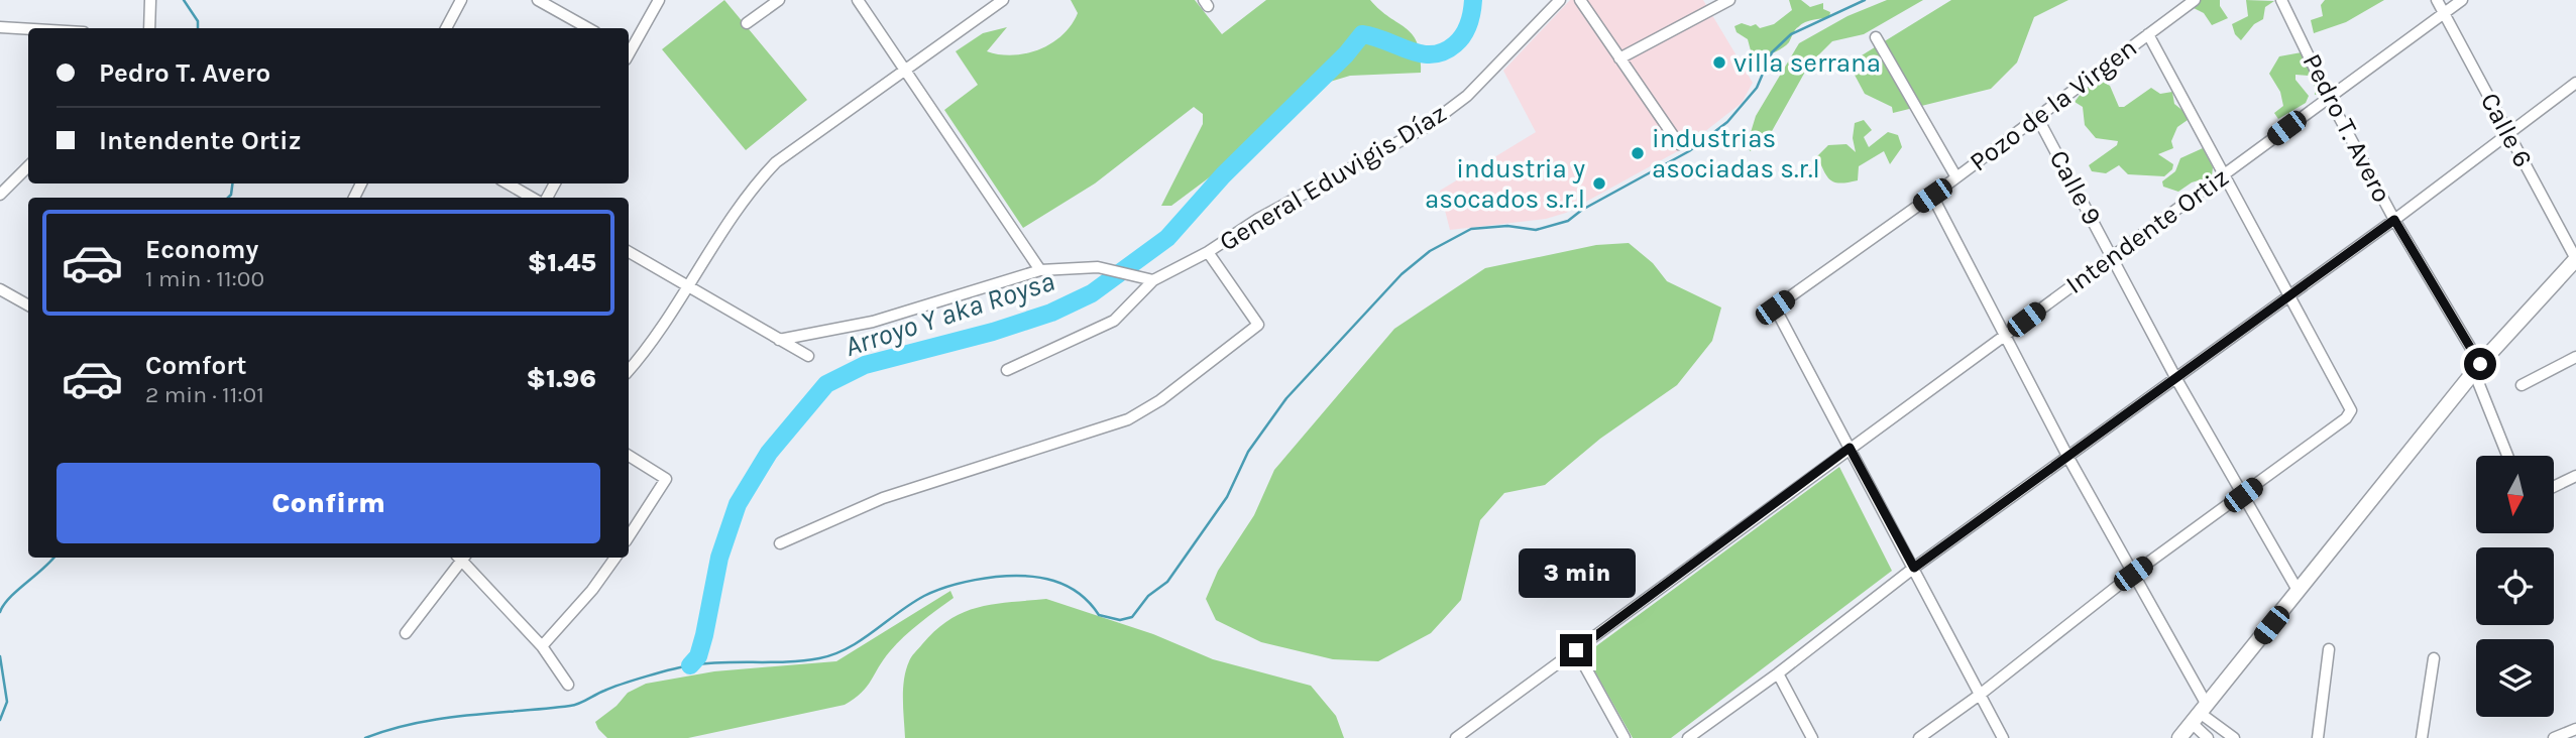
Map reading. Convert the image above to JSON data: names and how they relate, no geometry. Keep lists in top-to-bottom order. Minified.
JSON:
{"streets":{"street":["Pozo de la Virgen","Pedro T. Avero","Calle 6","General Eduvigis Díaz","Calle 9","Intendente Ortiz"]},"crossings":[["Pozo de la Virgen","Calle 9"],["Pozo de la Virgen","Intendente Ortiz"],["Pedro T. Avero","Intendente Ortiz"],["Calle 6","Intendente Ortiz"],["Calle 9","Intendente Ortiz"]],"water":["Arroyo Y aka Roysa"],"places":["villa serrana","industrias asociadas s.r.l","industria y asocados s.r.l"],"north":"bottom","page":{"banner":["Pedro T. Avero","Intendente Ortiz"],"list":[{"name":"Economy","note":"1 min · 11:00","value":"$1.45"},{"name":"Comfort","note":"2 min · 11:01","value":"$1.96"}],"buttons":"Confirm","bubble":"3 min"}}
